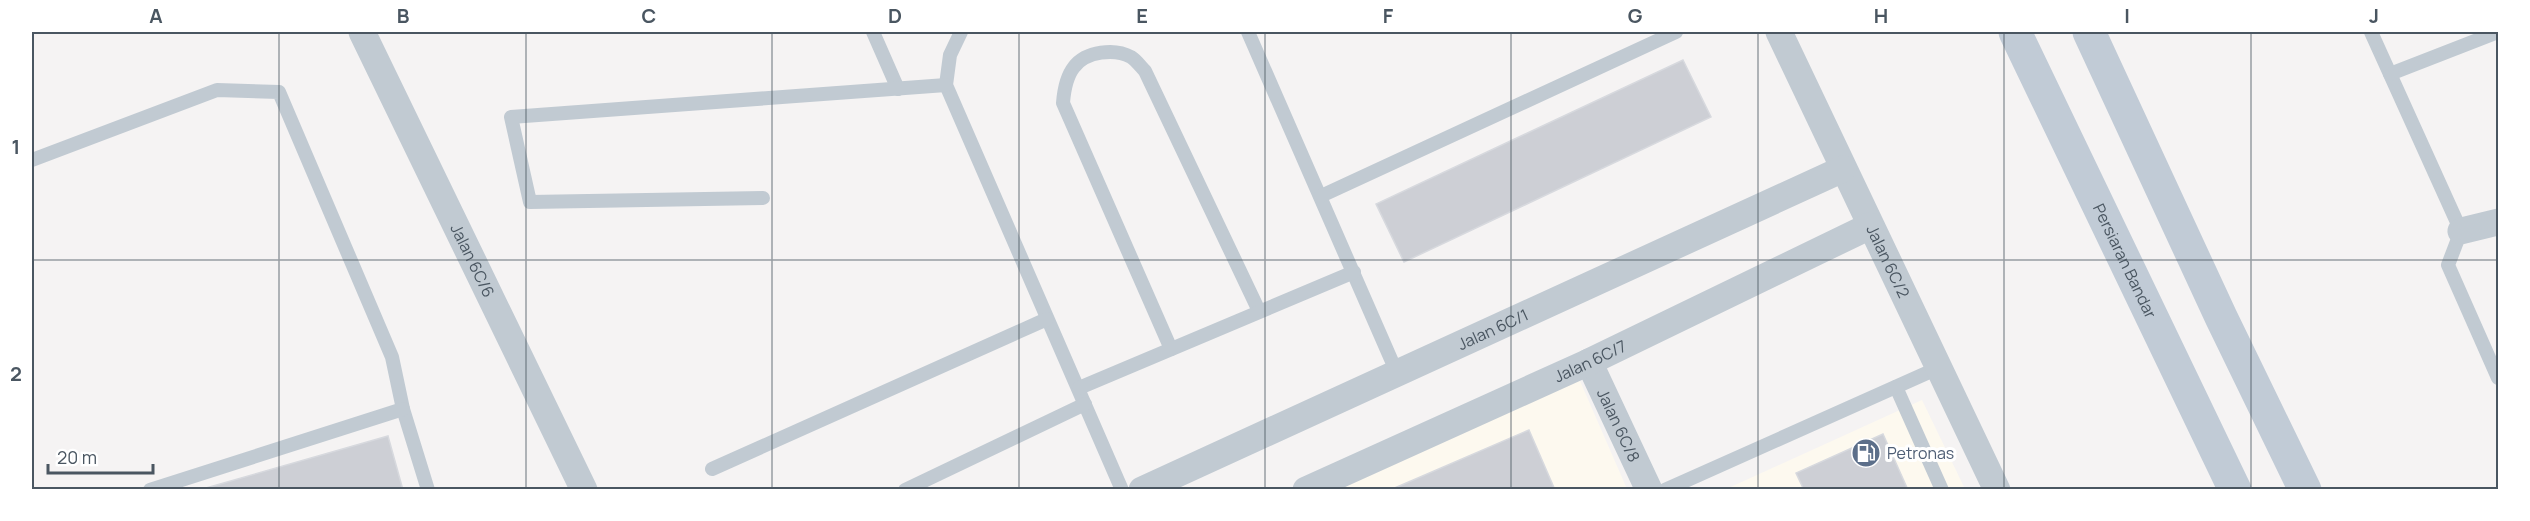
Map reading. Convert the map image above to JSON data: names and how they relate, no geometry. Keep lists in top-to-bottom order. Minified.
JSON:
{"streets":{"main road":["Persiaran Bandar"],"street":["Jalan 6C/6","Jalan 6C/2","Jalan 6C/1","Jalan 6C/7","Jalan 6C/8"]},"crossings":[["Jalan 6C/2","Jalan 6C/1"],["Jalan 6C/2","Jalan 6C/7"],["Jalan 6C/7","Jalan 6C/8"]],"places":{"fuel station":["Petronas"]},"scale_bar":"20 m","grid":{"columns":["A","B","C","D","E","F","G","H","I","J"],"rows":["1","2"]}}
